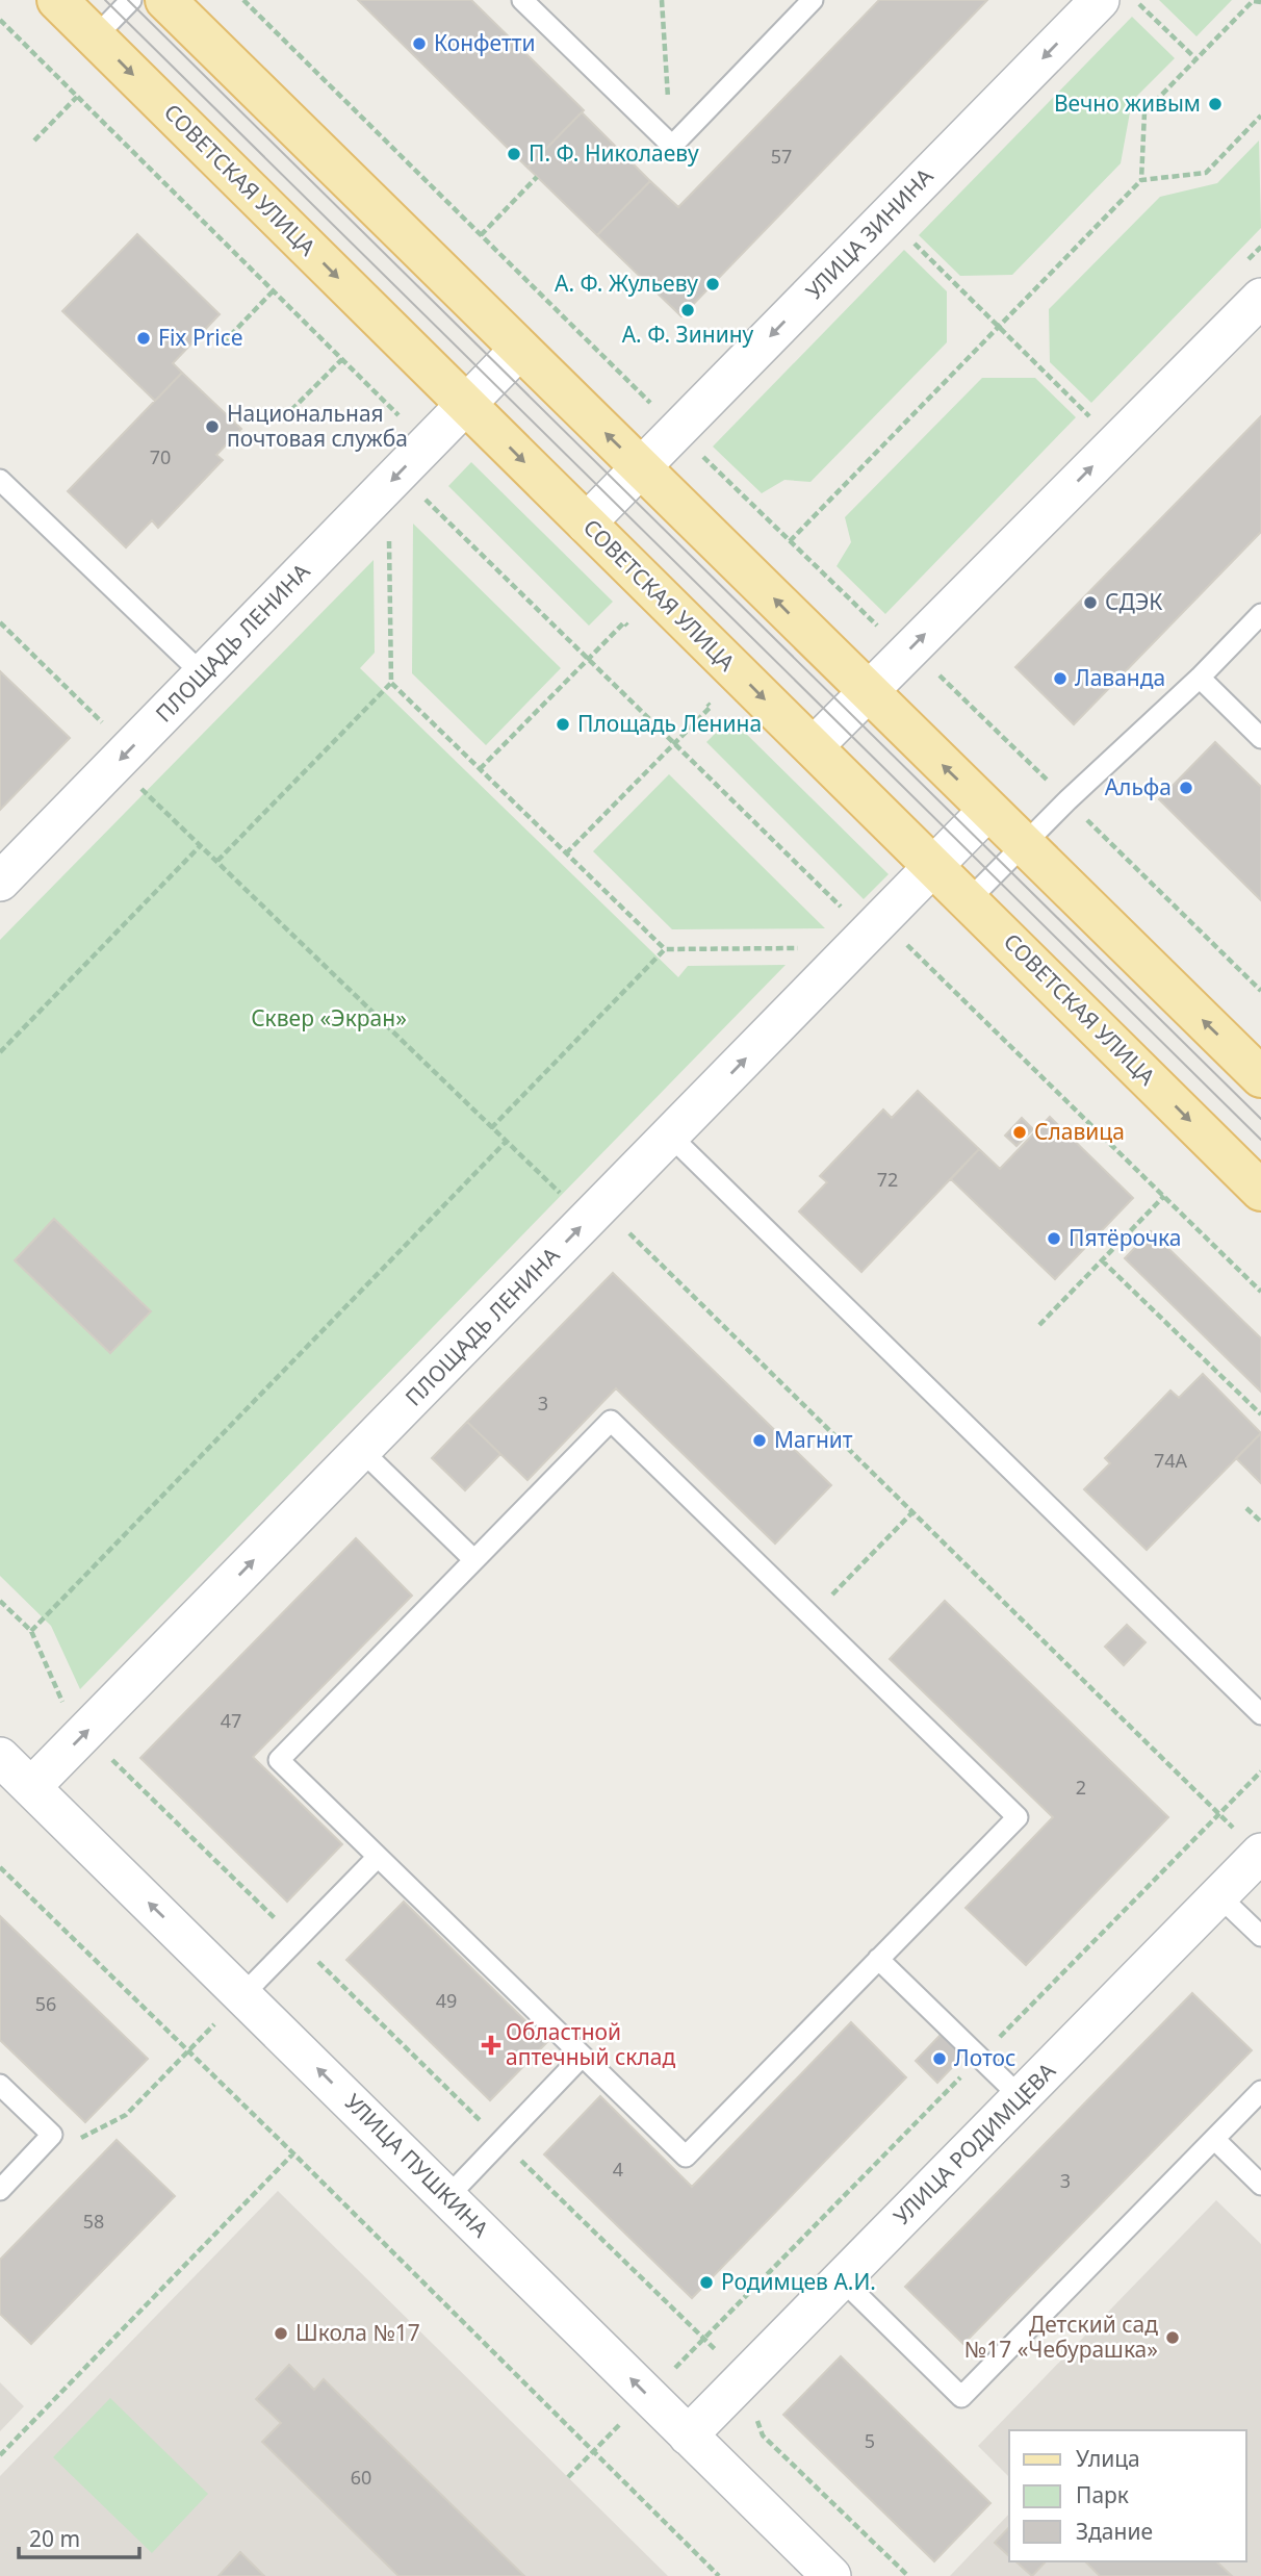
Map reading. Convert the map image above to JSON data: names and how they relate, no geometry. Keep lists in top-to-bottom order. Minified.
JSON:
{"streets":{"main road":["СОВЕТСКАЯ УЛИЦА"],"street":["УЛИЦА ЗИНИНА","ПЛОЩАДЬ ЛЕНИНА","УЛИЦА РОДИМЦЕВА","УЛИЦА ПУШКИНА"]},"crossings":[["СОВЕТСКАЯ УЛИЦА","УЛИЦА ЗИНИНА"],["СОВЕТСКАЯ УЛИЦА","ПЛОЩАДЬ ЛЕНИНА"],["ПЛОЩАДЬ ЛЕНИНА","УЛИЦА ПУШКИНА"],["УЛИЦА РОДИМЦЕВА","УЛИЦА ПУШКИНА"]],"one_way":["УЛИЦА ПУШКИНА"],"parks":["Сквер «Экран»"],"places":{"other":["Конфетти","Вечно живым","П. Ф. Николаеву","А. Ф. Жульеву","А. Ф. Зинину","Fix Price","Национальная почтовая служба","СДЭК","Лаванда","Площадь Ленина","Альфа","Славица","Пятёрочка","Магнит","Лотос","Родимцев А.И.","Школа №17","Детский сад №17 «Чебурашка»"],"health":["Областной аптечный склад"]},"house_numbers":["57","70","72","3","74А","47","2","49","56","4","3","58","5","60"],"legend":["Улица","Парк","Здание"],"scale_bar":"20 m"}
